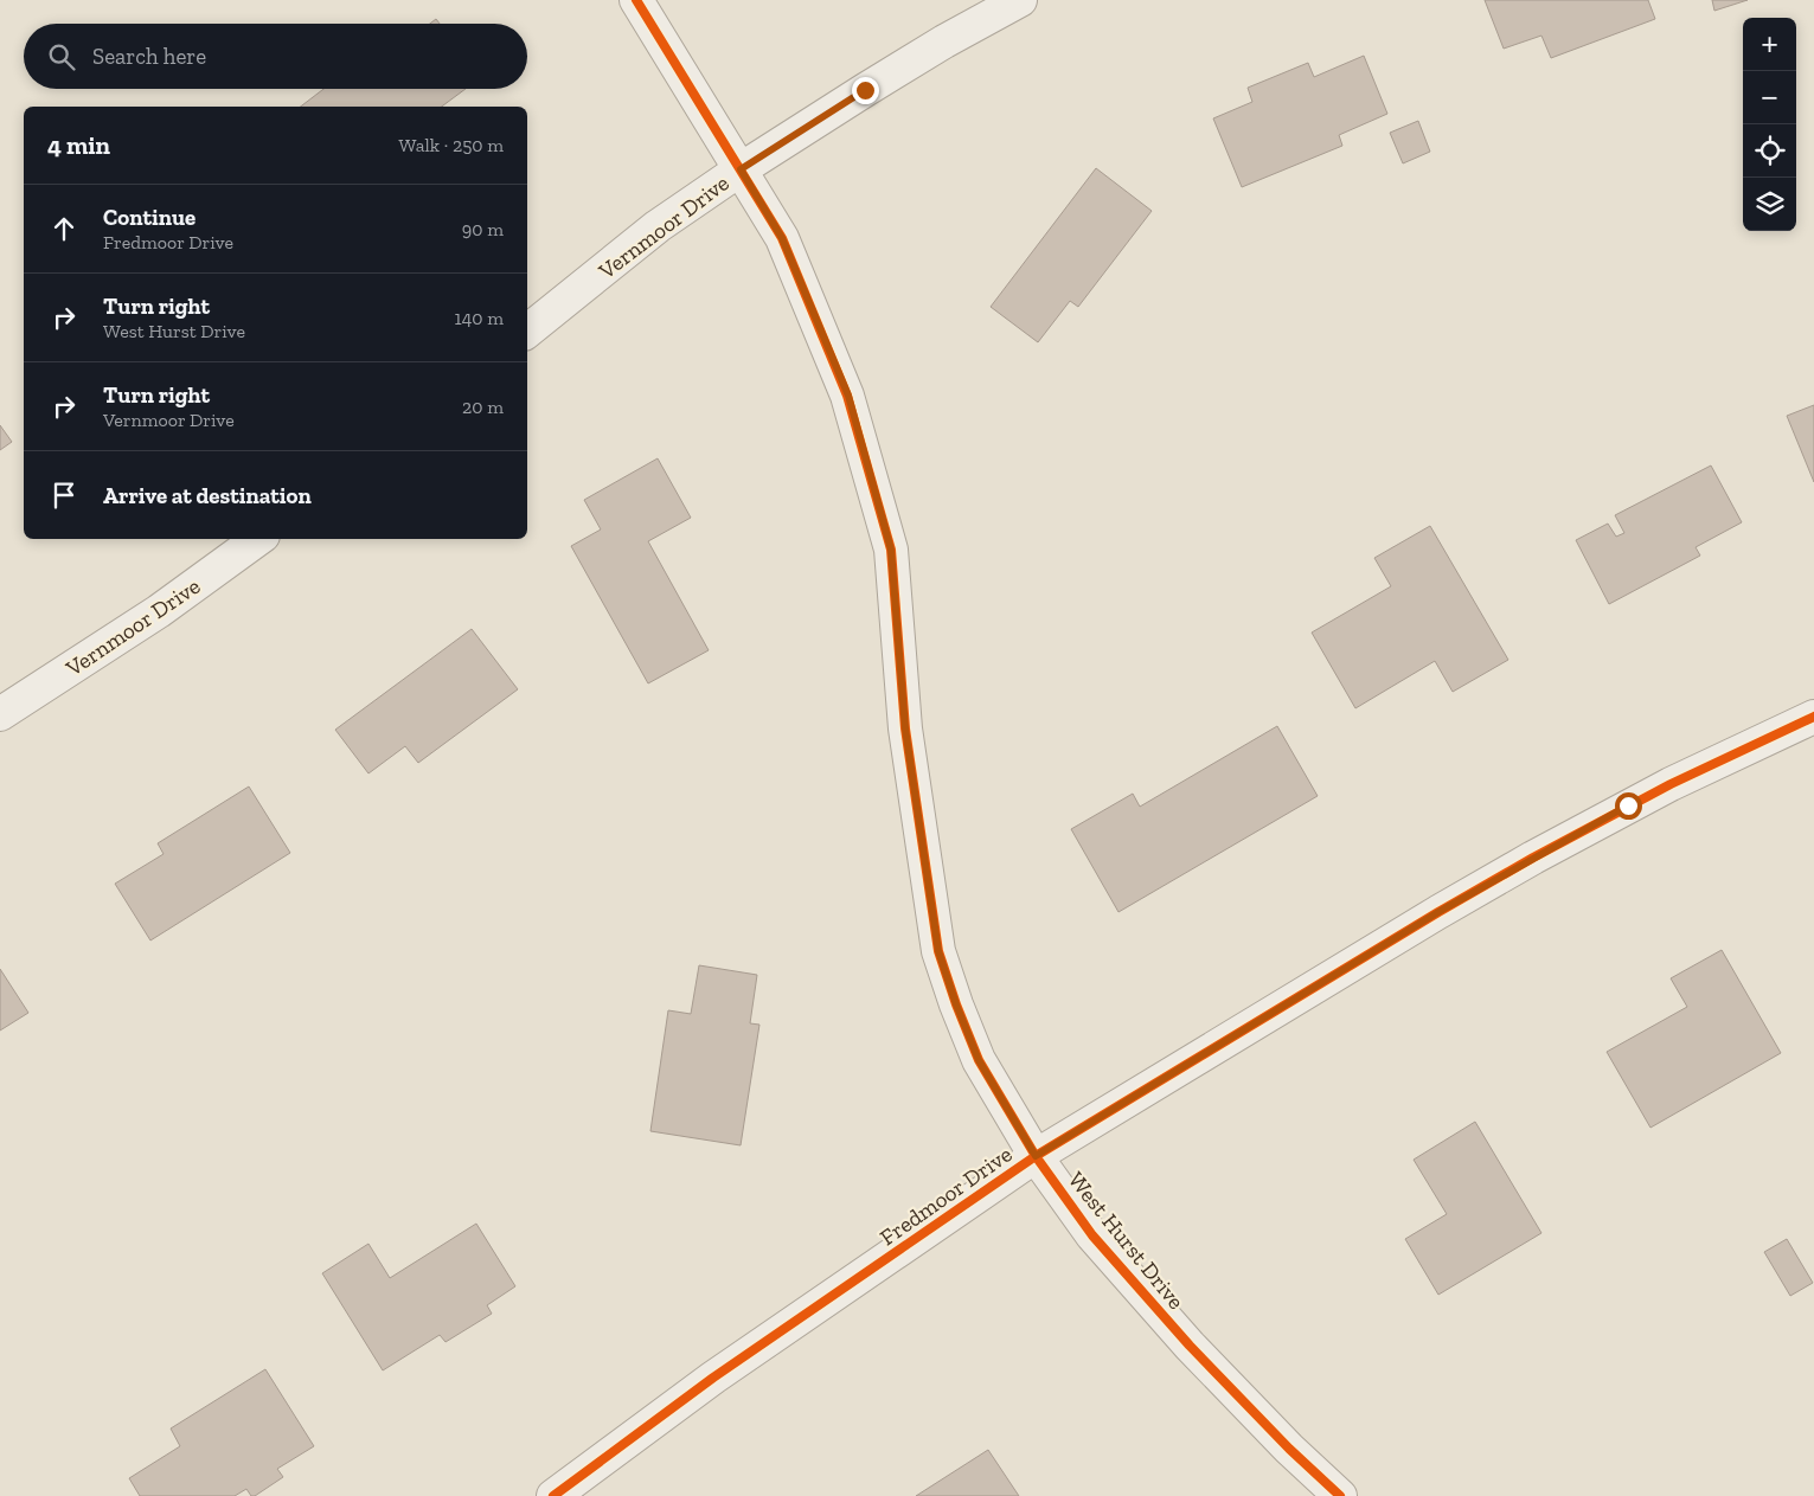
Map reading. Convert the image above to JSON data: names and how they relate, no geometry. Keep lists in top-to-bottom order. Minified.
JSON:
{"streets":{"street":["Vernmoor Drive","Fredmoor Drive","West Hurst Drive"]},"crossings":[["Vernmoor Drive","West Hurst Drive"],["Fredmoor Drive","West Hurst Drive"]],"page":{"map_buttons":["+","−"],"search":"Search here","heading":["4 min","Walk · 250 m"],"list":[["Continue","Fredmoor Drive","90 m"],["Turn right","West Hurst Drive","140 m"],["Turn right","Vernmoor Drive","20 m"],"Arrive at destination"]}}
